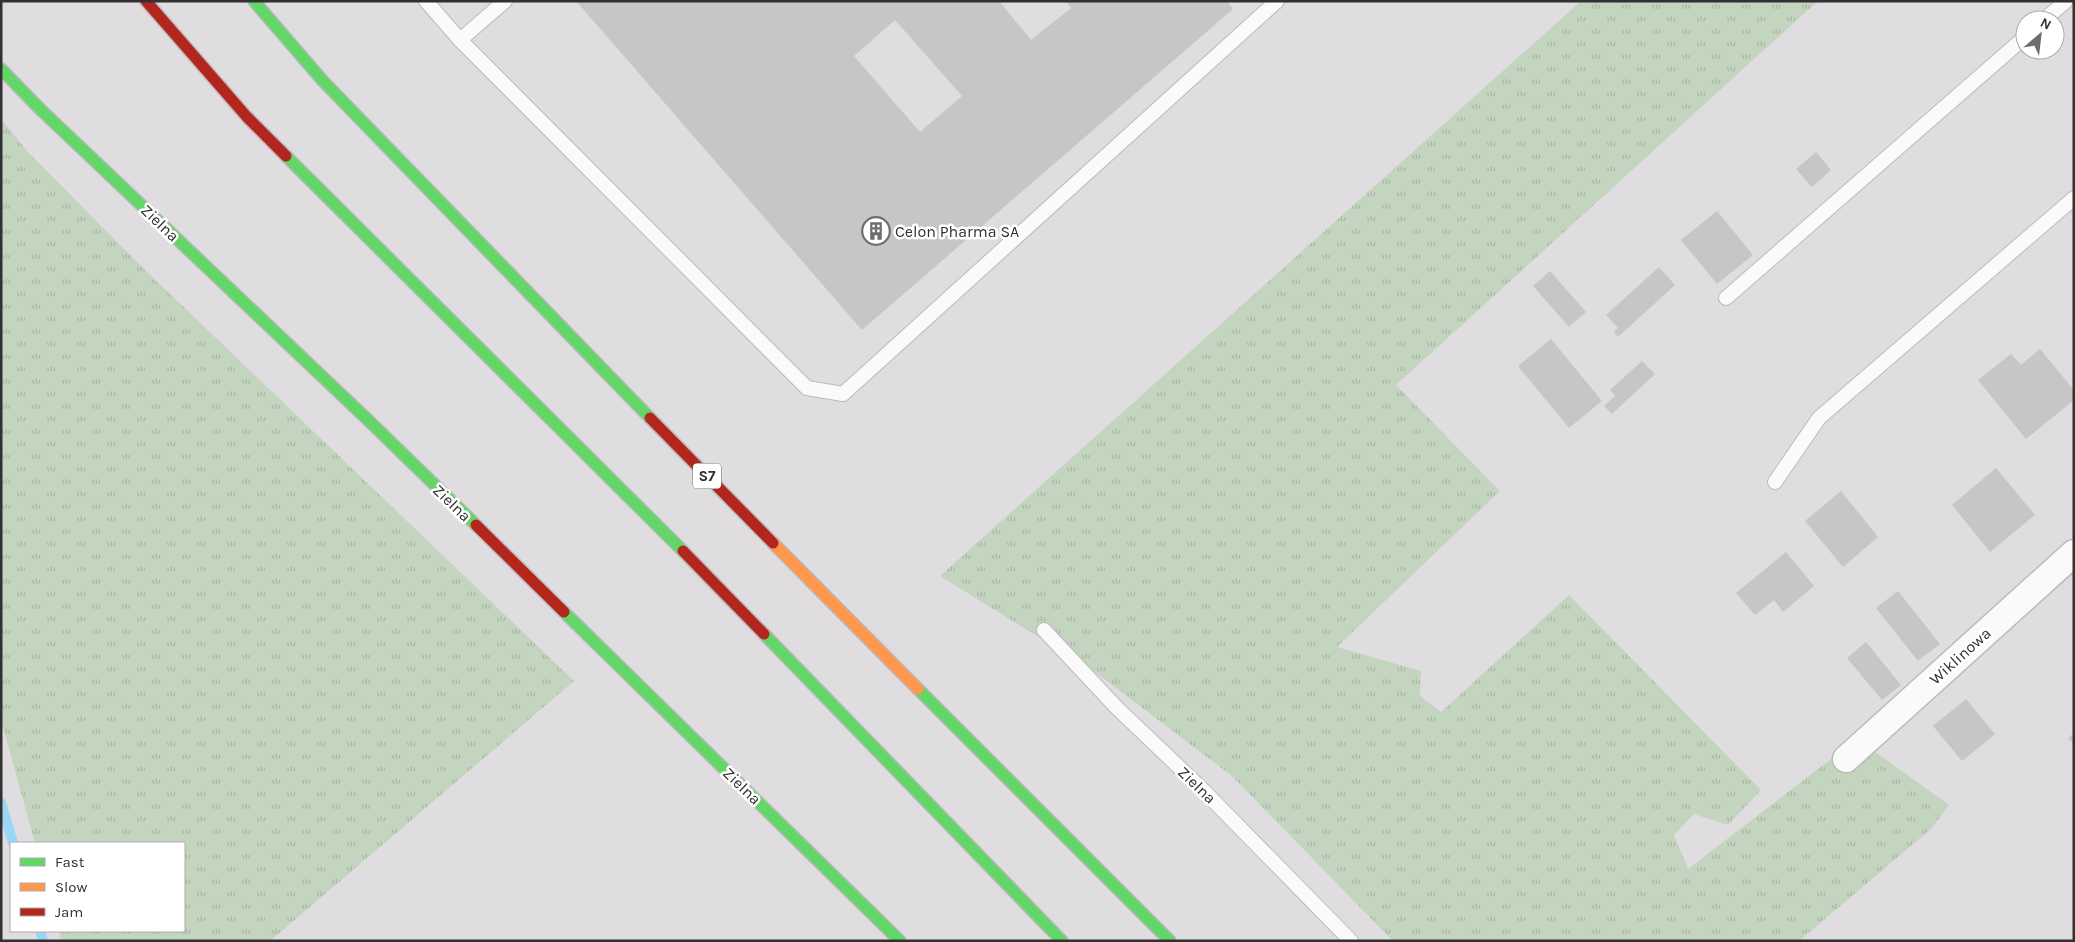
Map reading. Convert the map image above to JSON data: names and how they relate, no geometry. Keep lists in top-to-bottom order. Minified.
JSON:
{"streets":{"main road":["Zielna","S7"],"street":["Wiklinowa"]},"places":{"building":["Celon Pharma SA"]},"legend":["Fast","Slow","Jam"],"north":"top right"}
